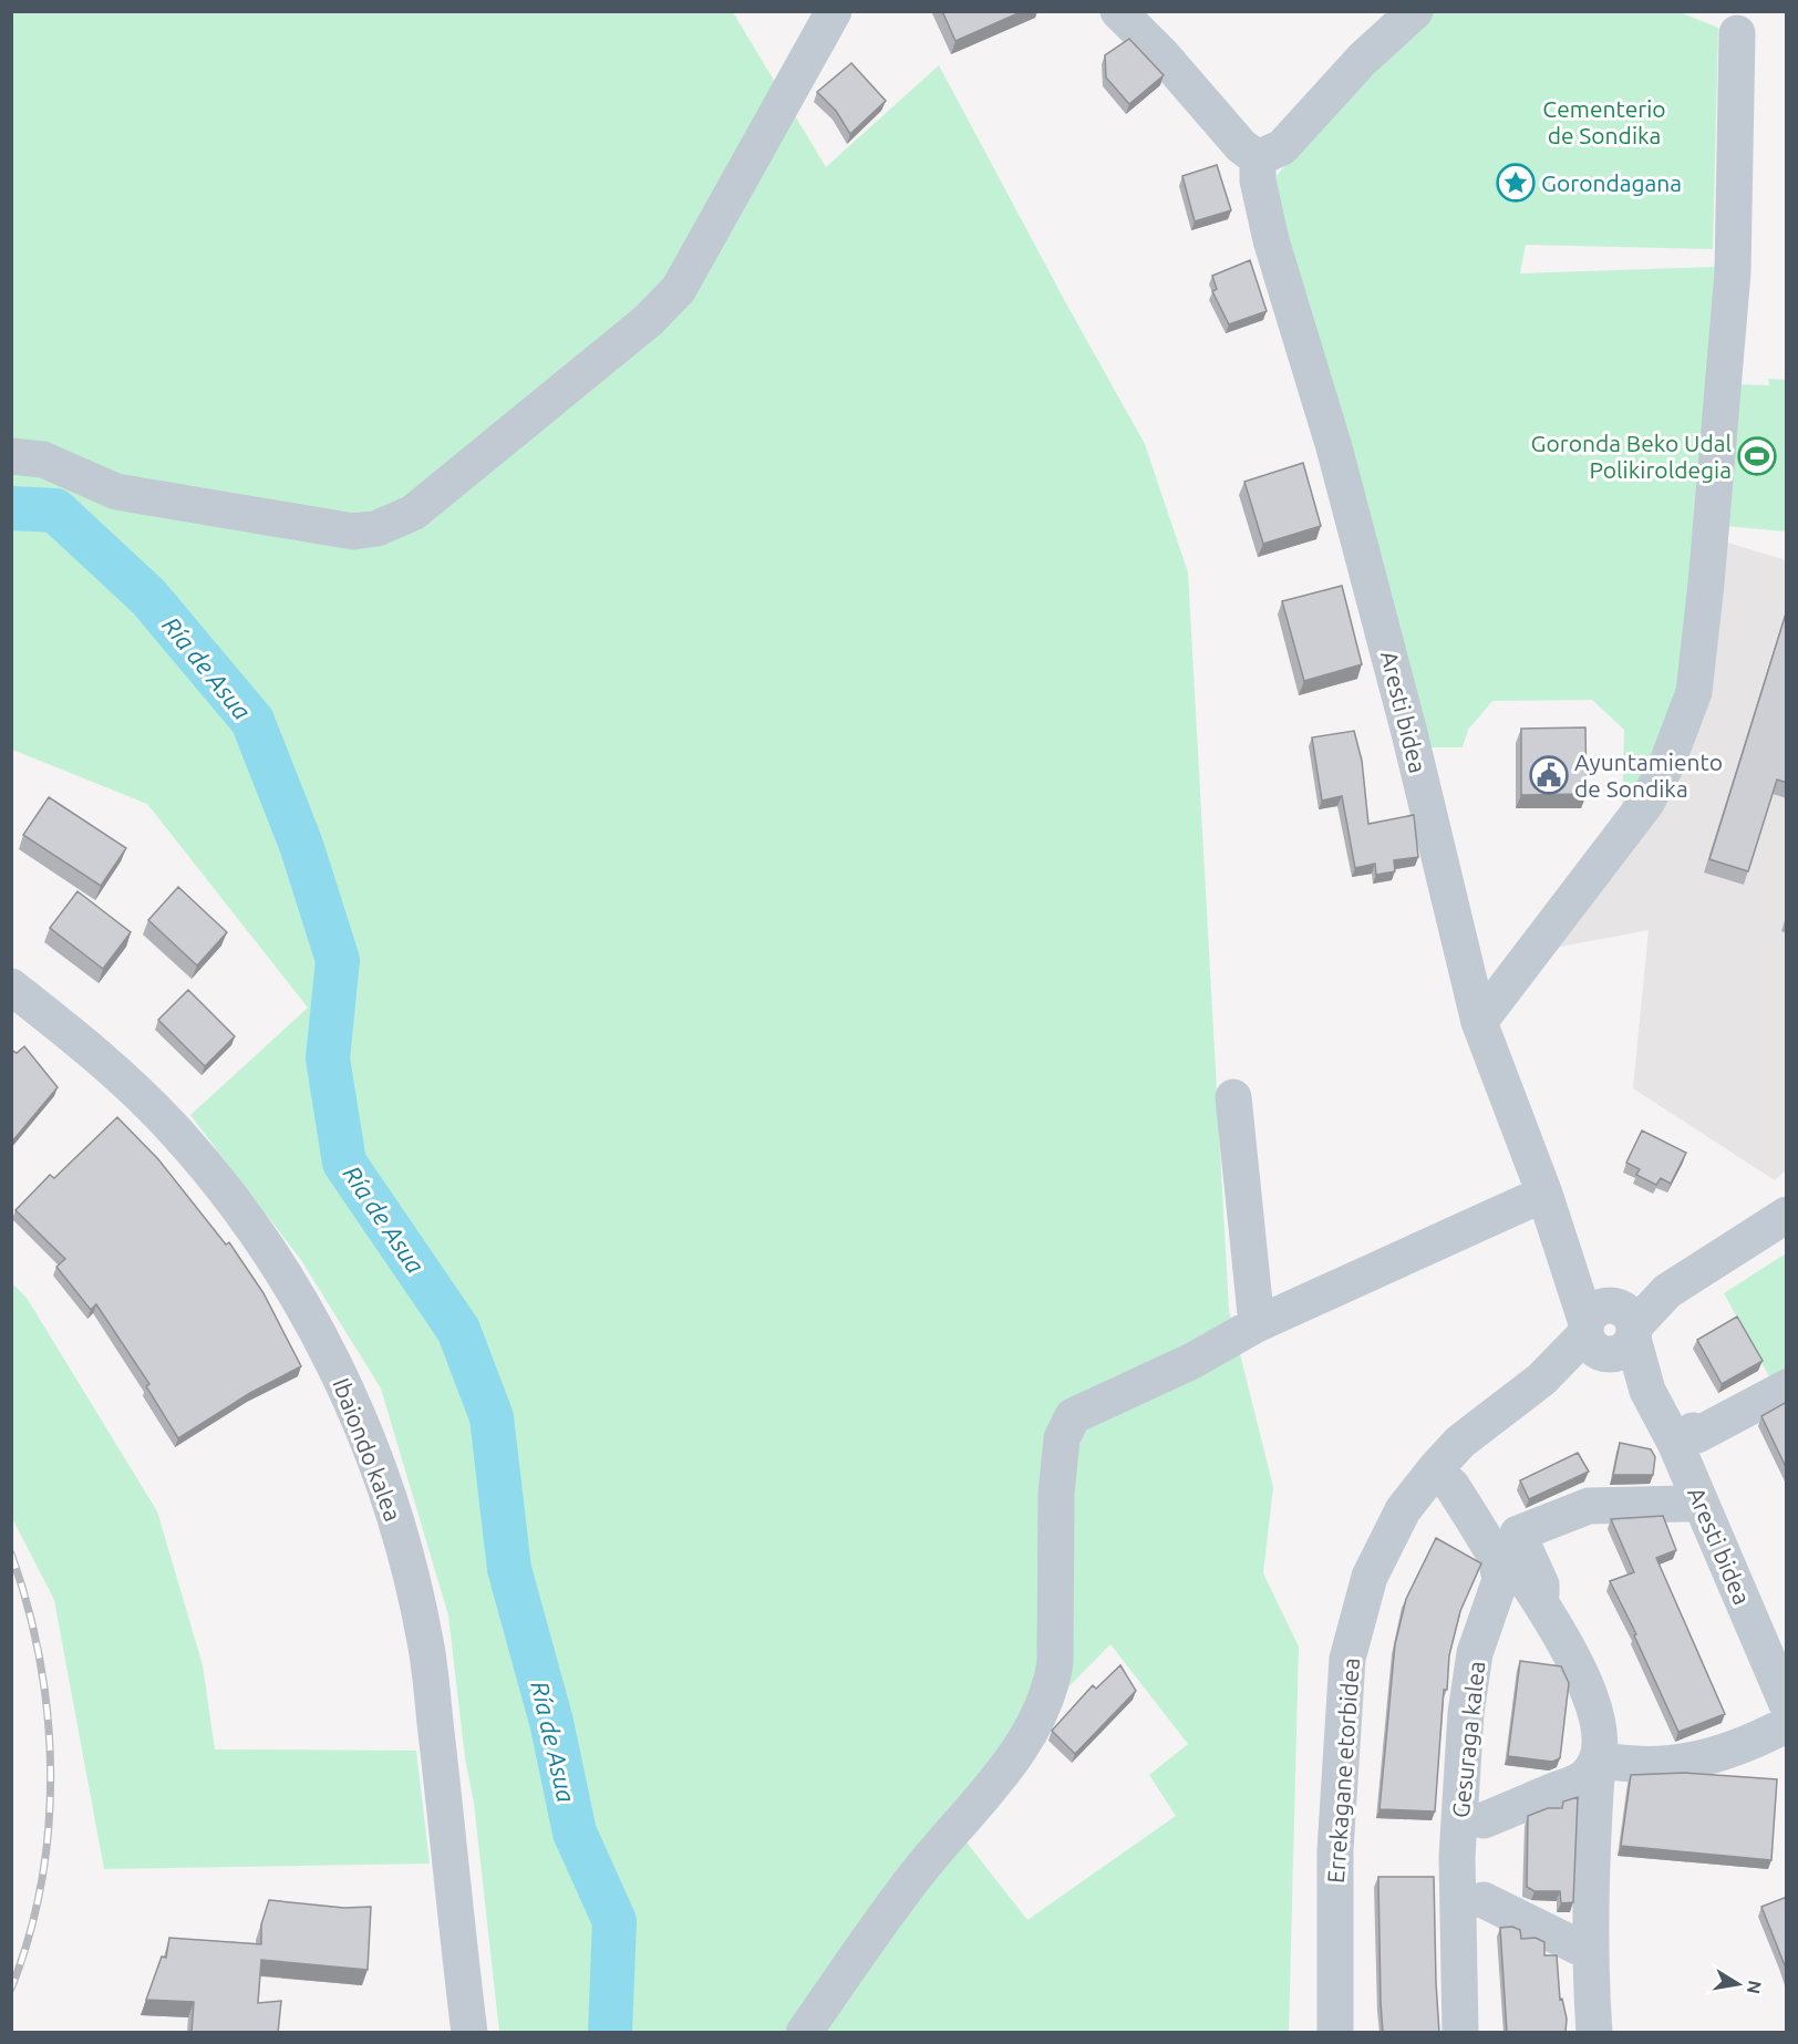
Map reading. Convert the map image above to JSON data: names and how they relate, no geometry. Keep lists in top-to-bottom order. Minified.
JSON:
{"streets":{"street":["Aresti bidea","Ibaiondo kalea","Gesuraga kalea","Errekagane etorbidea"]},"crossings":[["Aresti bidea","Errekagane etorbidea"],["Gesuraga kalea","Errekagane etorbidea"]],"water":["Ría de Asua"],"parks":["Cementerio de Sondika"],"places":{"place":["Gorondagana"],"sports":["Goronda Beko Udal Polikiroldegia"],"public building":["Ayuntamiento de Sondika"]},"north":"right"}
